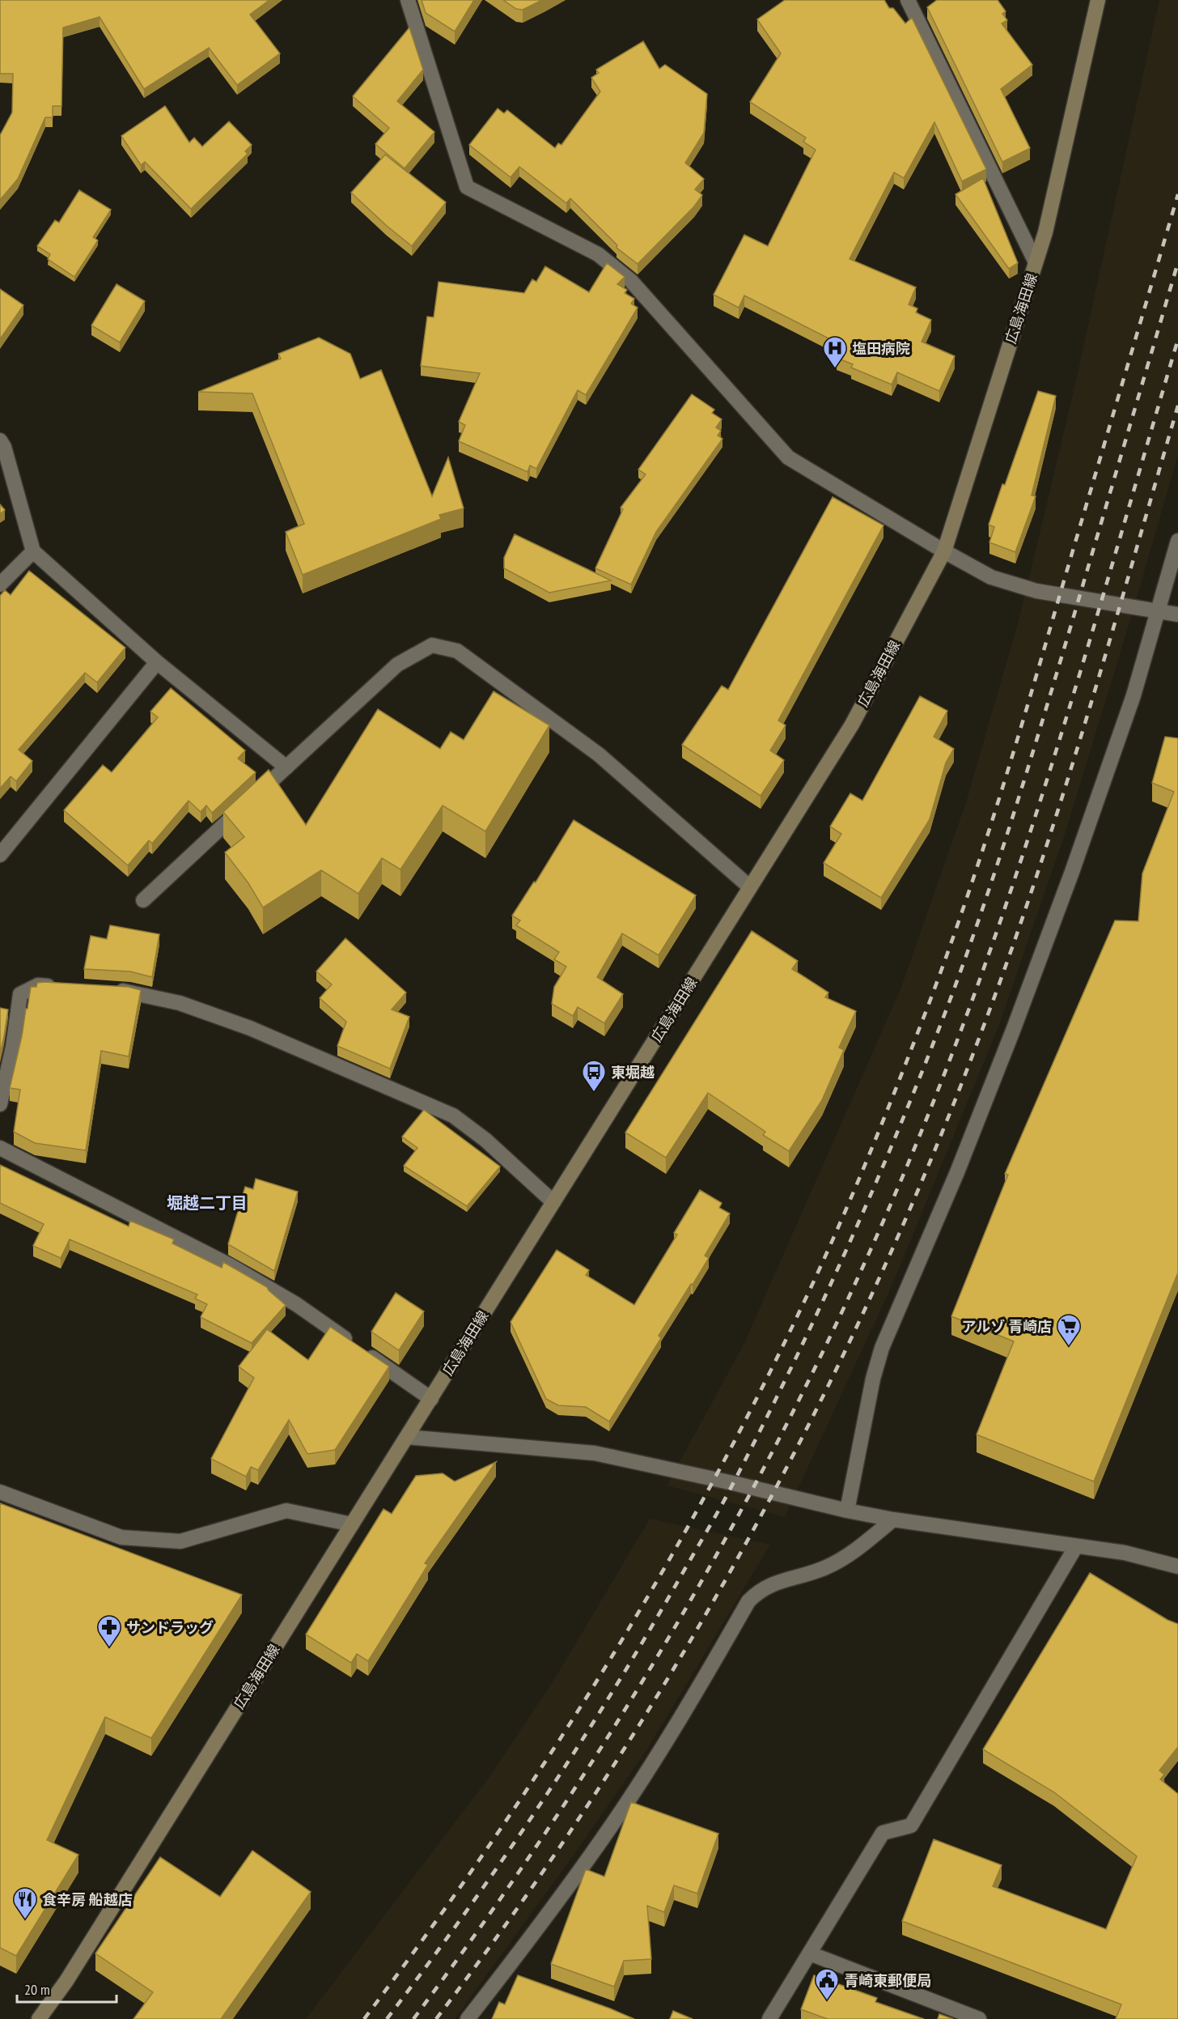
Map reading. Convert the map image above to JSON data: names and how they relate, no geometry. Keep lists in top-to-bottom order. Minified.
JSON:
{"streets":{"main road":["広島海田線"]},"districts":["堀越二丁目"],"places":{"hospital":["塩田病院"],"bus stop":["東堀越"],"supermarket":["アルゾ 青崎店"],"pharmacy":["サンドラッグ"],"restaurant":["食辛房 船越店"],"public building":["青崎東郵便局"]},"scale_bar":"20 m"}
